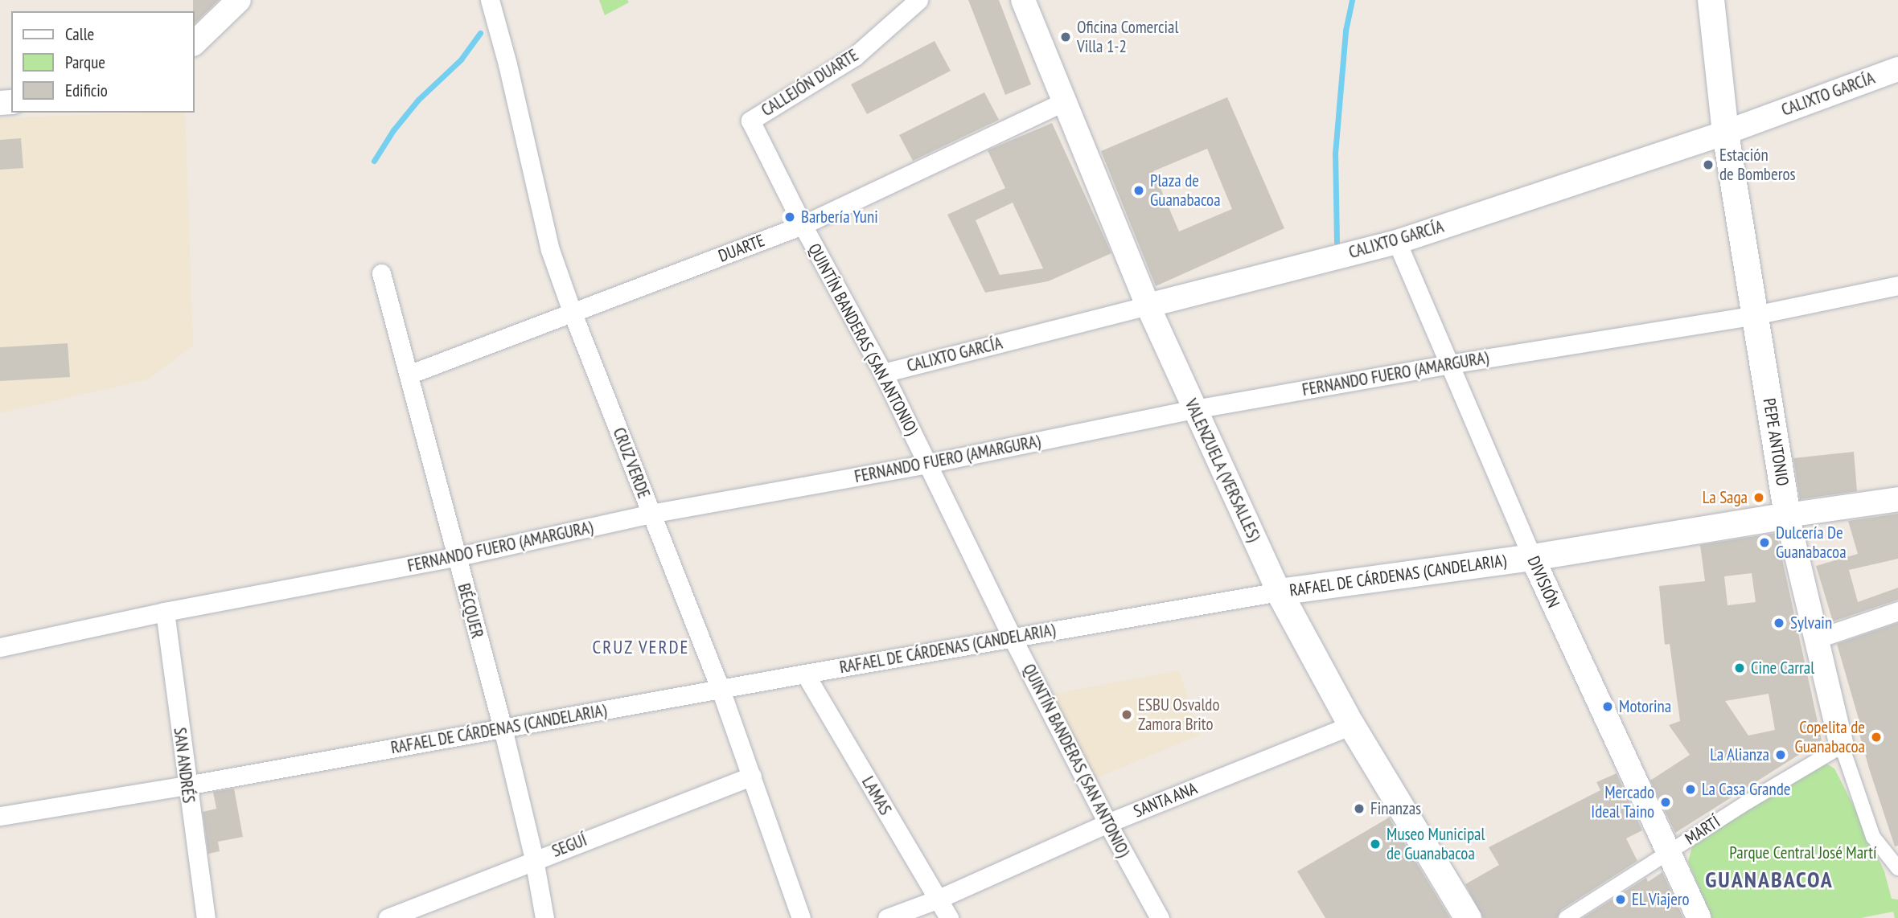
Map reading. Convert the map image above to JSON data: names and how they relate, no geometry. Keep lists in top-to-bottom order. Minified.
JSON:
{"streets":{"main road":["PEPE ANTONIO","VALENZUELA (VERSALLES)","RAFAEL DE CÁRDENAS (CANDELARIA)"],"street":["CALLEJÓN DUARTE","CALIXTO GARCÍA","DUARTE","QUINTÍN BANDERAS (SAN ANTONIO)","FERNANDO FUERO (AMARGURA)","CRUZ VERDE","DIVISIÓN","BÉCQUER","SAN ANDRÉS","LAMAS","SANTA ANA","MARTÍ","SEGUÍ"]},"crossings":[["CALLEJÓN DUARTE","QUINTÍN BANDERAS (SAN ANTONIO)"],["CALIXTO GARCÍA","QUINTÍN BANDERAS (SAN ANTONIO)"],["CALIXTO GARCÍA","PEPE ANTONIO"],["CALIXTO GARCÍA","VALENZUELA (VERSALLES)"],["CALIXTO GARCÍA","DIVISIÓN"],["DUARTE","QUINTÍN BANDERAS (SAN ANTONIO)"],["DUARTE","CRUZ VERDE"],["DUARTE","VALENZUELA (VERSALLES)"],["DUARTE","BÉCQUER"],["QUINTÍN BANDERAS (SAN ANTONIO)","FERNANDO FUERO (AMARGURA)"],["QUINTÍN BANDERAS (SAN ANTONIO)","RAFAEL DE CÁRDENAS (CANDELARIA)"],["QUINTÍN BANDERAS (SAN ANTONIO)","SANTA ANA"],["FERNANDO FUERO (AMARGURA)","PEPE ANTONIO"],["FERNANDO FUERO (AMARGURA)","CRUZ VERDE"],["FERNANDO FUERO (AMARGURA)","VALENZUELA (VERSALLES)"],["FERNANDO FUERO (AMARGURA)","DIVISIÓN"],["FERNANDO FUERO (AMARGURA)","BÉCQUER"],["FERNANDO FUERO (AMARGURA)","SAN ANDRÉS"],["PEPE ANTONIO","RAFAEL DE CÁRDENAS (CANDELARIA)"],["PEPE ANTONIO","MARTÍ"],["CRUZ VERDE","RAFAEL DE CÁRDENAS (CANDELARIA)"],["CRUZ VERDE","SEGUÍ"],["VALENZUELA (VERSALLES)","RAFAEL DE CÁRDENAS (CANDELARIA)"],["VALENZUELA (VERSALLES)","SANTA ANA"],["RAFAEL DE CÁRDENAS (CANDELARIA)","DIVISIÓN"],["RAFAEL DE CÁRDENAS (CANDELARIA)","BÉCQUER"],["RAFAEL DE CÁRDENAS (CANDELARIA)","SAN ANDRÉS"],["RAFAEL DE CÁRDENAS (CANDELARIA)","LAMAS"],["DIVISIÓN","MARTÍ"],["BÉCQUER","SEGUÍ"],["LAMAS","SANTA ANA"]],"districts":["CRUZ VERDE","GUANABACOA"],"parks":["Parque Central José Martí"],"places":["Oficina Comercial Villa 1-2","Estación de Bomberos","Plaza de Guanabacoa","Barbería Yuni","La Saga","Dulcería De Guanabacoa","Sylvain","Cine Carral","Motorina","ESBU Osvaldo Zamora Brito","Copelita de Guanabacoa","La Alianza","La Casa Grande","Mercado Ideal Taino","Finanzas","Museo Municipal de Guanabacoa","EL Viajero"],"legend":["Calle","Parque","Edificio"]}
